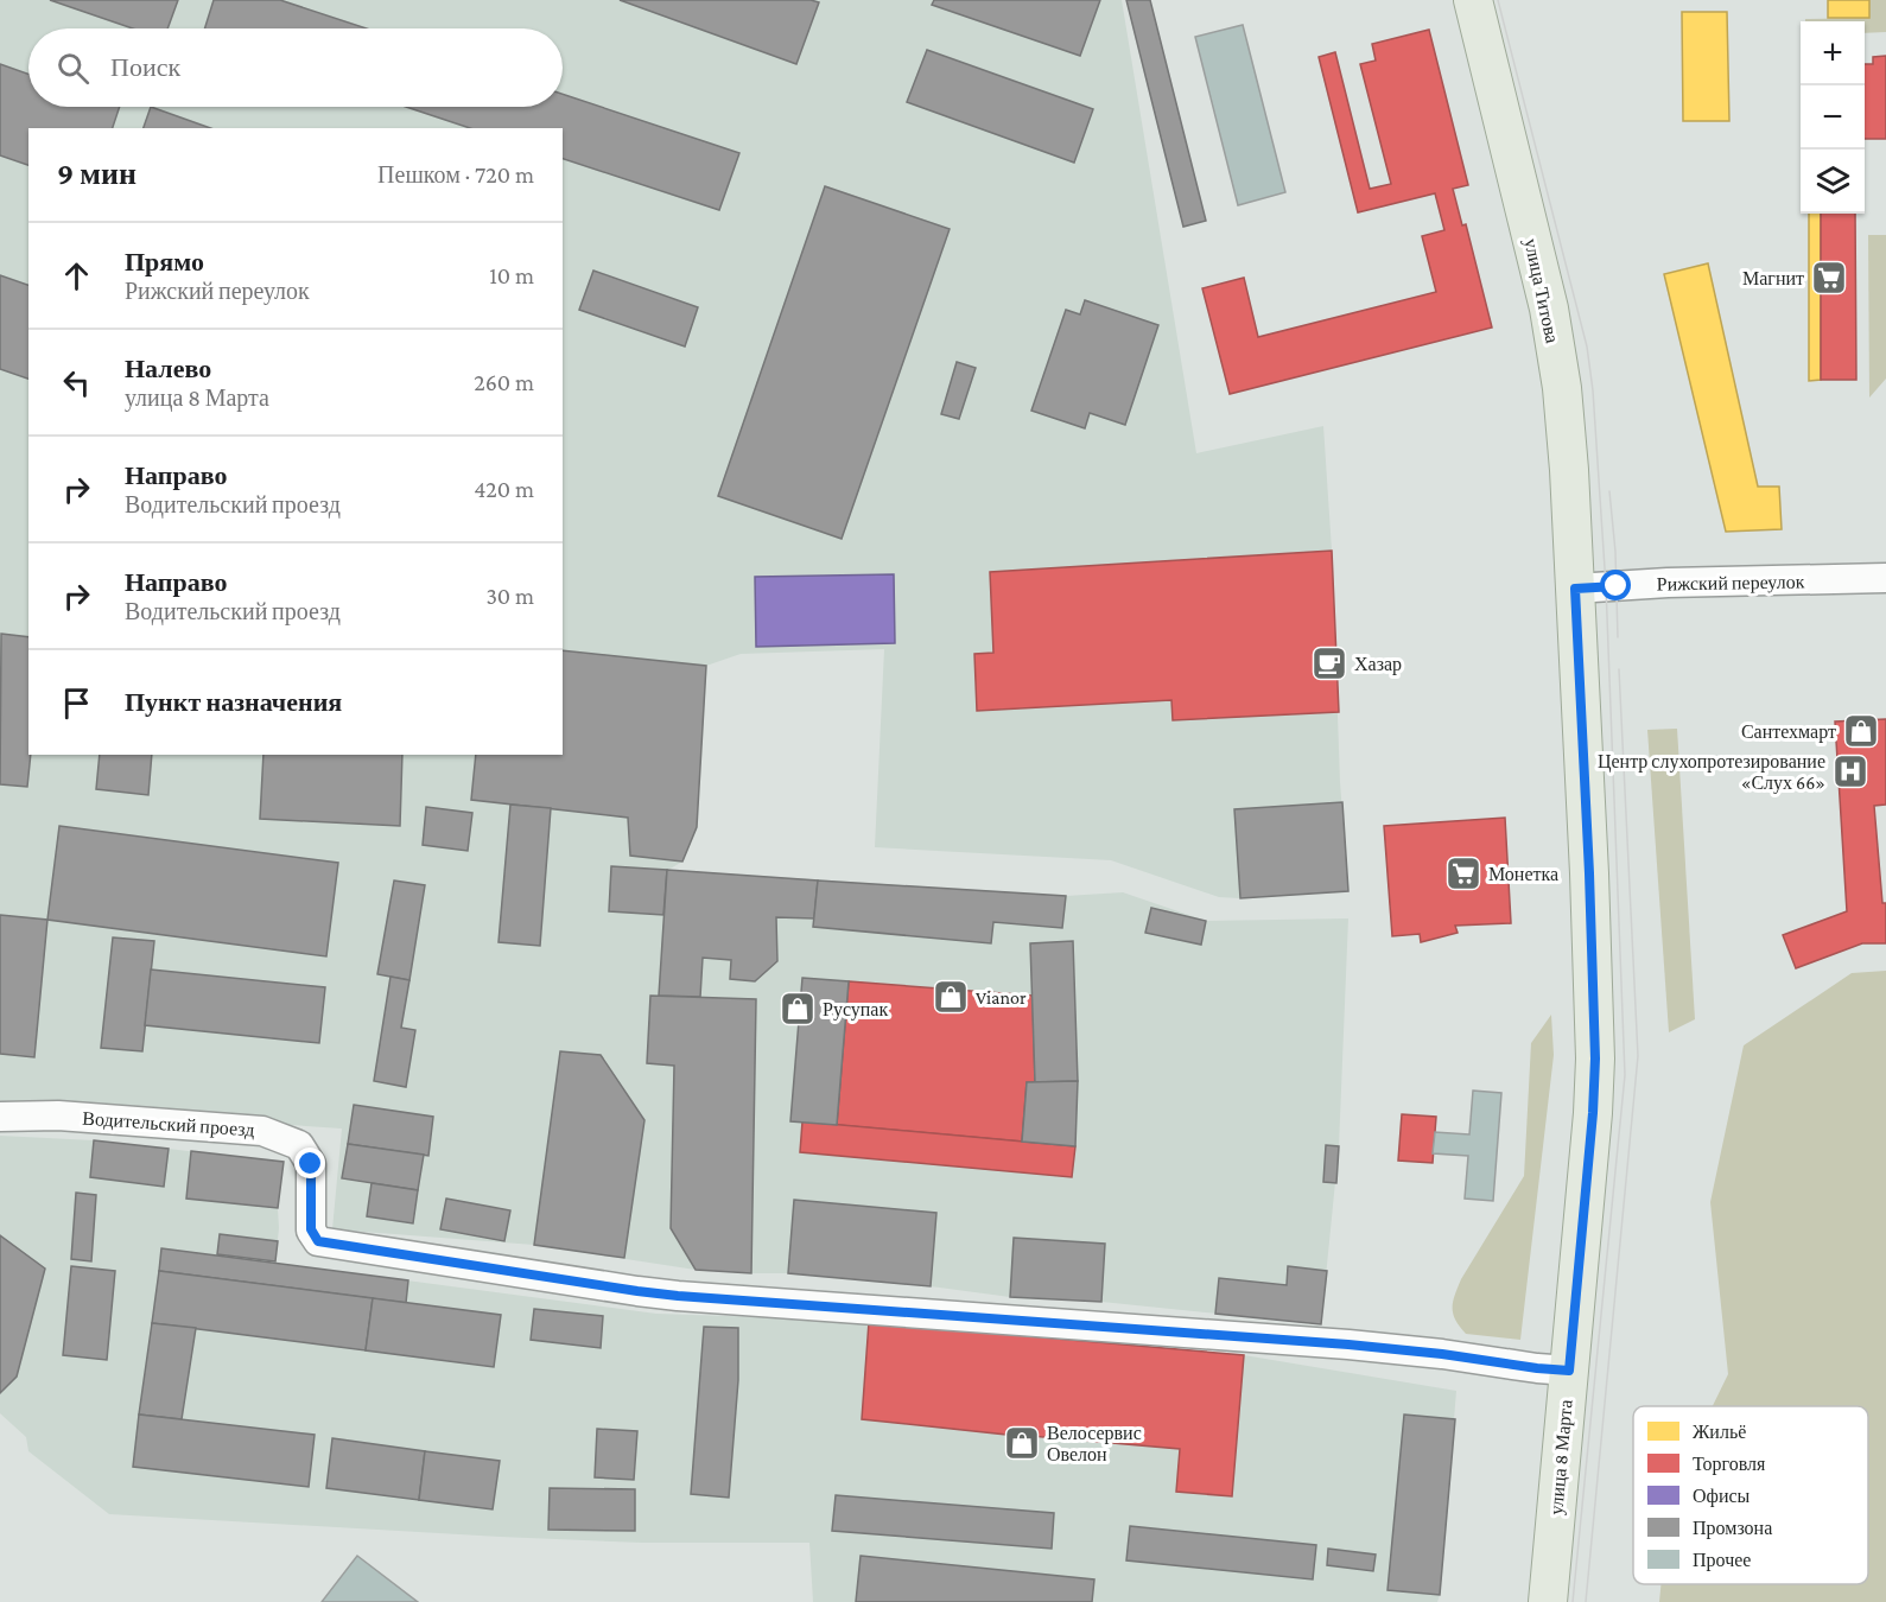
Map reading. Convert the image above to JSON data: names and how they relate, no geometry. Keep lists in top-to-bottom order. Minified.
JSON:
{"streets":{"main road":["улица Титова","улица 8 Марта"],"street":["Рижский переулок","Водительский проезд"]},"crossings":[["улица Титова","Рижский переулок"],["улица Титова","улица 8 Марта"],["Рижский переулок","улица 8 Марта"],["Водительский проезд","улица 8 Марта"]],"places":{"supermarket":["Магнит","Монетка"],"cafe":["Хазар"],"shop":["Сантехмарт","Vianor","Русупак","Велосервис Овелон"],"hospital":["Центр слухопротезирование «Слух 66»"]},"legend":["Жильё","Торговля","Офисы","Промзона","Прочее"],"page":{"map_buttons":["+","−"],"search":"Поиск","heading":["9 мин","Пешком · 720 m"],"list":[["Прямо","Рижский переулок","10 m"],["Налево","улица 8 Марта","260 m"],["Направо","Водительский проезд","420 m"],["Направо","Водительский проезд","30 m"],"Пункт назначения"]}}
